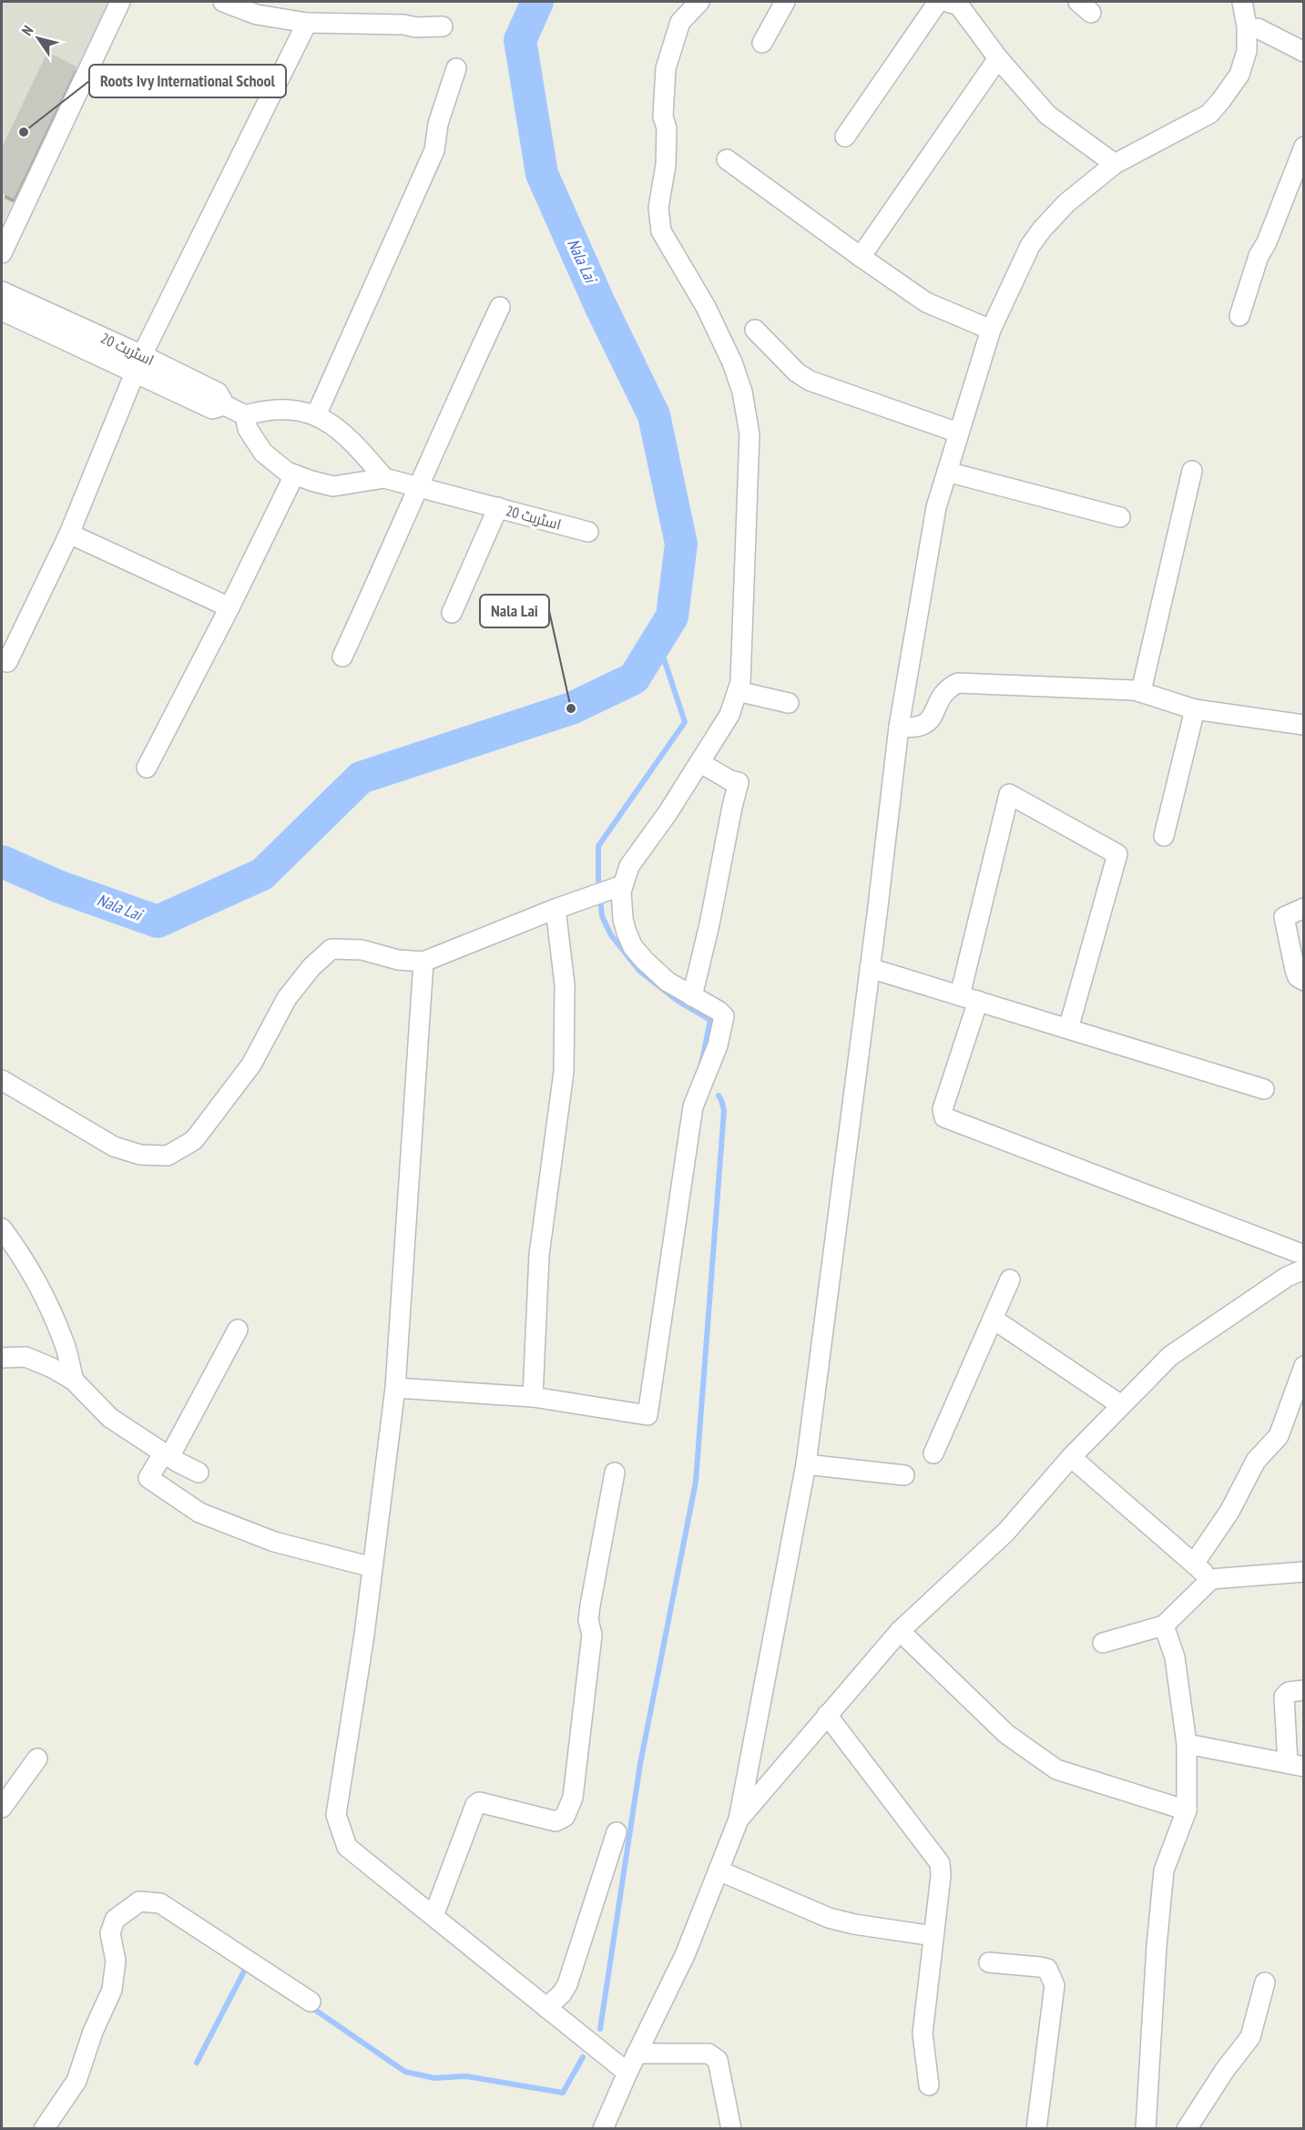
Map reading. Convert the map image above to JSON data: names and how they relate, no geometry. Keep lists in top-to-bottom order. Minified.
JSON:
{"streets":{"street":["اسٹریٹ 20"]},"water":["Nala Lai"],"places":["Roots Ivy International School","Nala Lai"],"north":"top left"}
